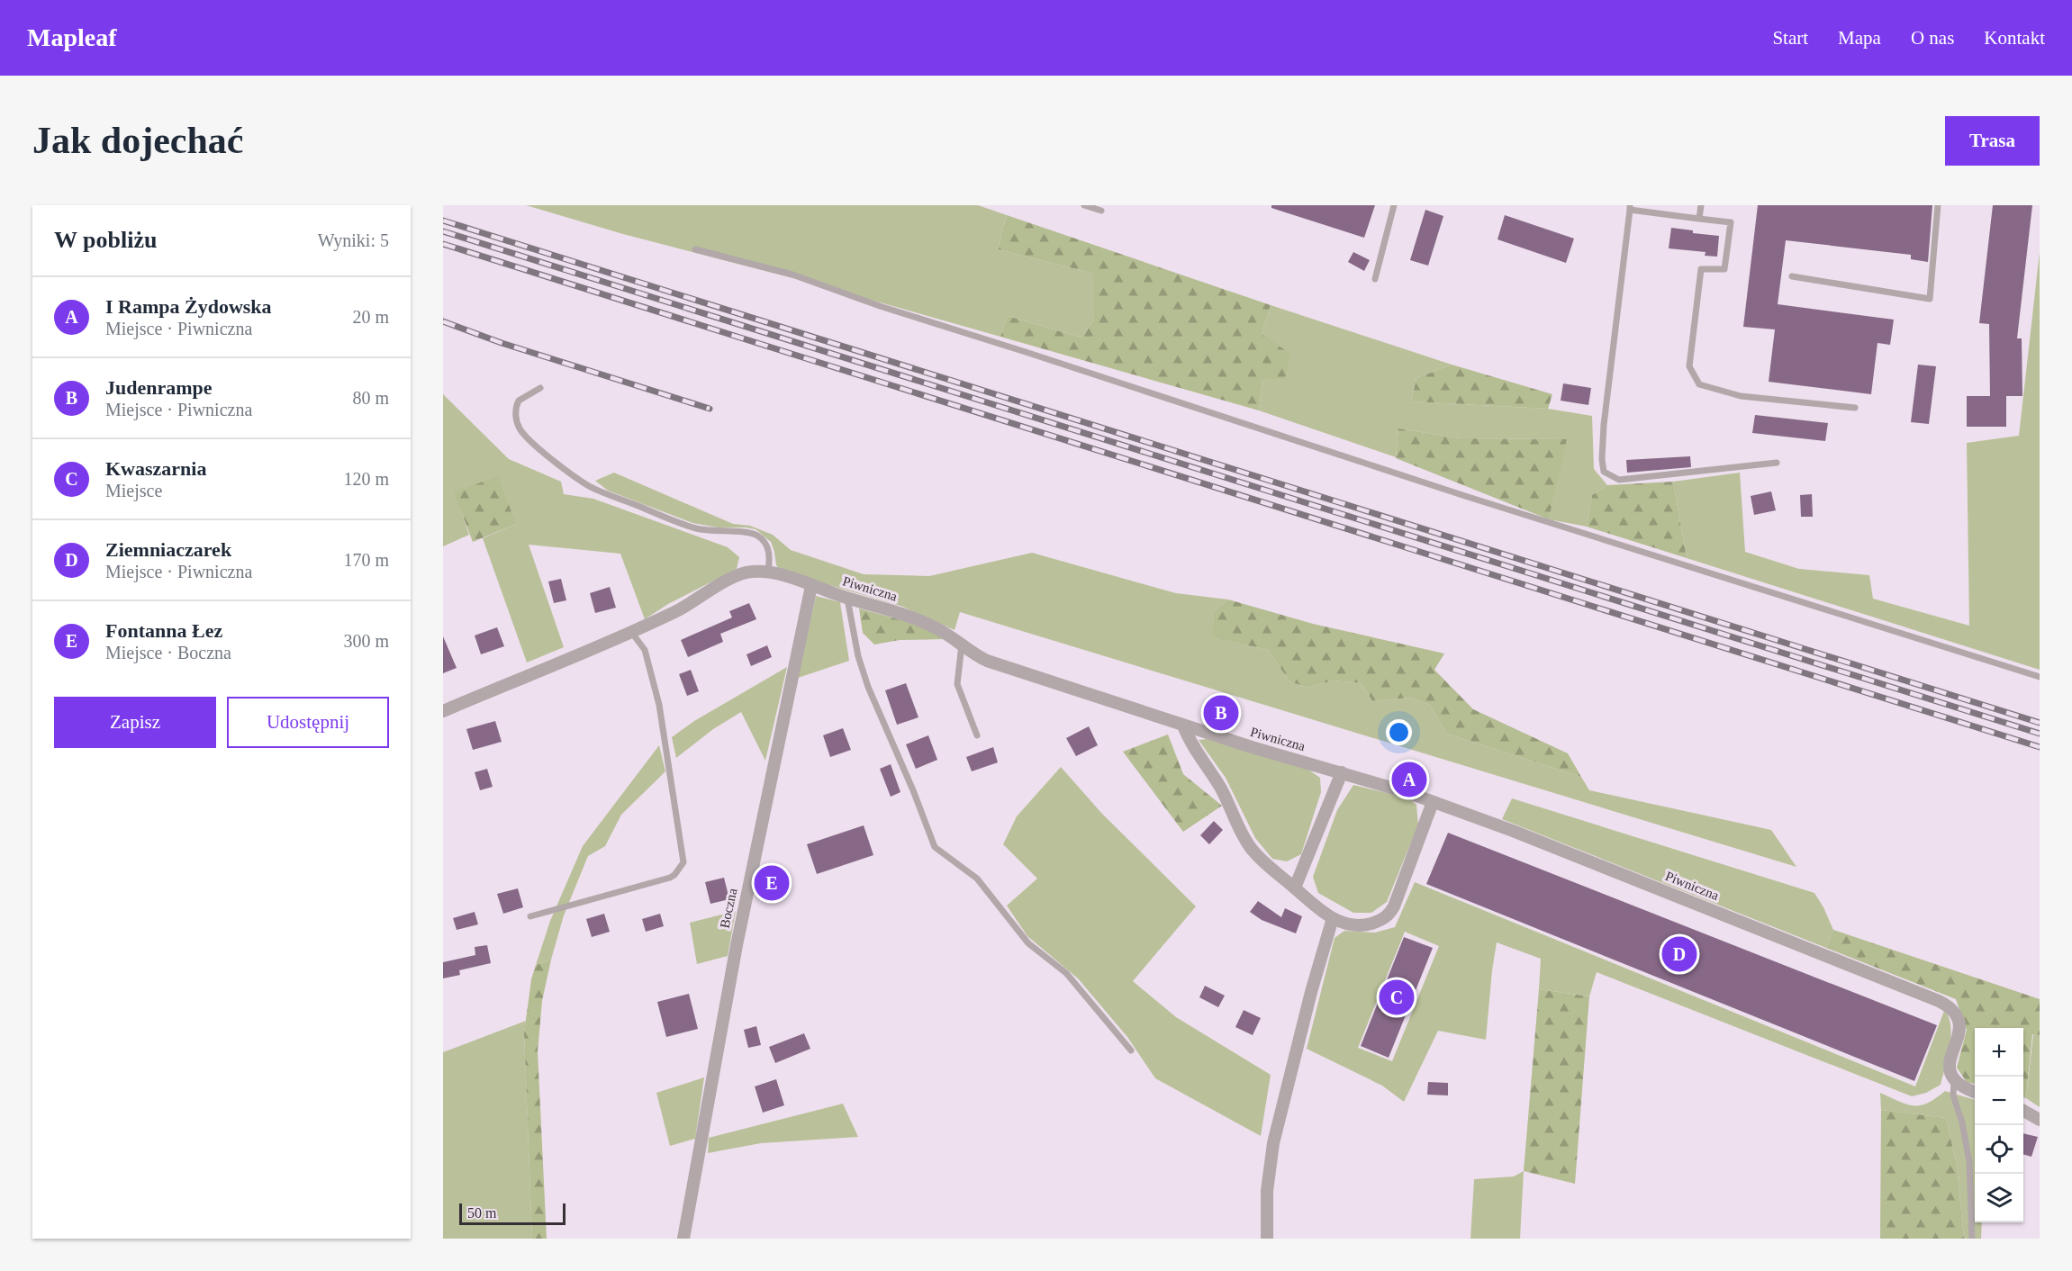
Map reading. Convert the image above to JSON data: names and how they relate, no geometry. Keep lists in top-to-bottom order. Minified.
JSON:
{"streets":{"street":["Piwniczna","Boczna"]},"crossings":[["Piwniczna","Boczna"]],"scale_bar":"50 m","page":{"header":"Mapleaf","nav":["Start","Mapa","O nas","Kontakt"],"buttons":["Trasa",["Zapisz","Udostępnij"]],"title":"Jak dojechać","heading":["W pobliżu","Wyniki: 5"],"list":[{"mark":"A","name":"I Rampa Żydowska","note":"Miejsce · Piwniczna","value":"20 m"},{"mark":"B","name":"Judenrampe","note":"Miejsce · Piwniczna","value":"80 m"},{"mark":"C","name":"Kwaszarnia","note":"Miejsce","value":"120 m"},{"mark":"D","name":"Ziemniaczarek","note":"Miejsce · Piwniczna","value":"170 m"},{"mark":"E","name":"Fontanna Łez","note":"Miejsce · Boczna","value":"300 m"}],"pins":["B","A","E","D","C"],"map_buttons":["+","−"],"scale":"50 m"}}
